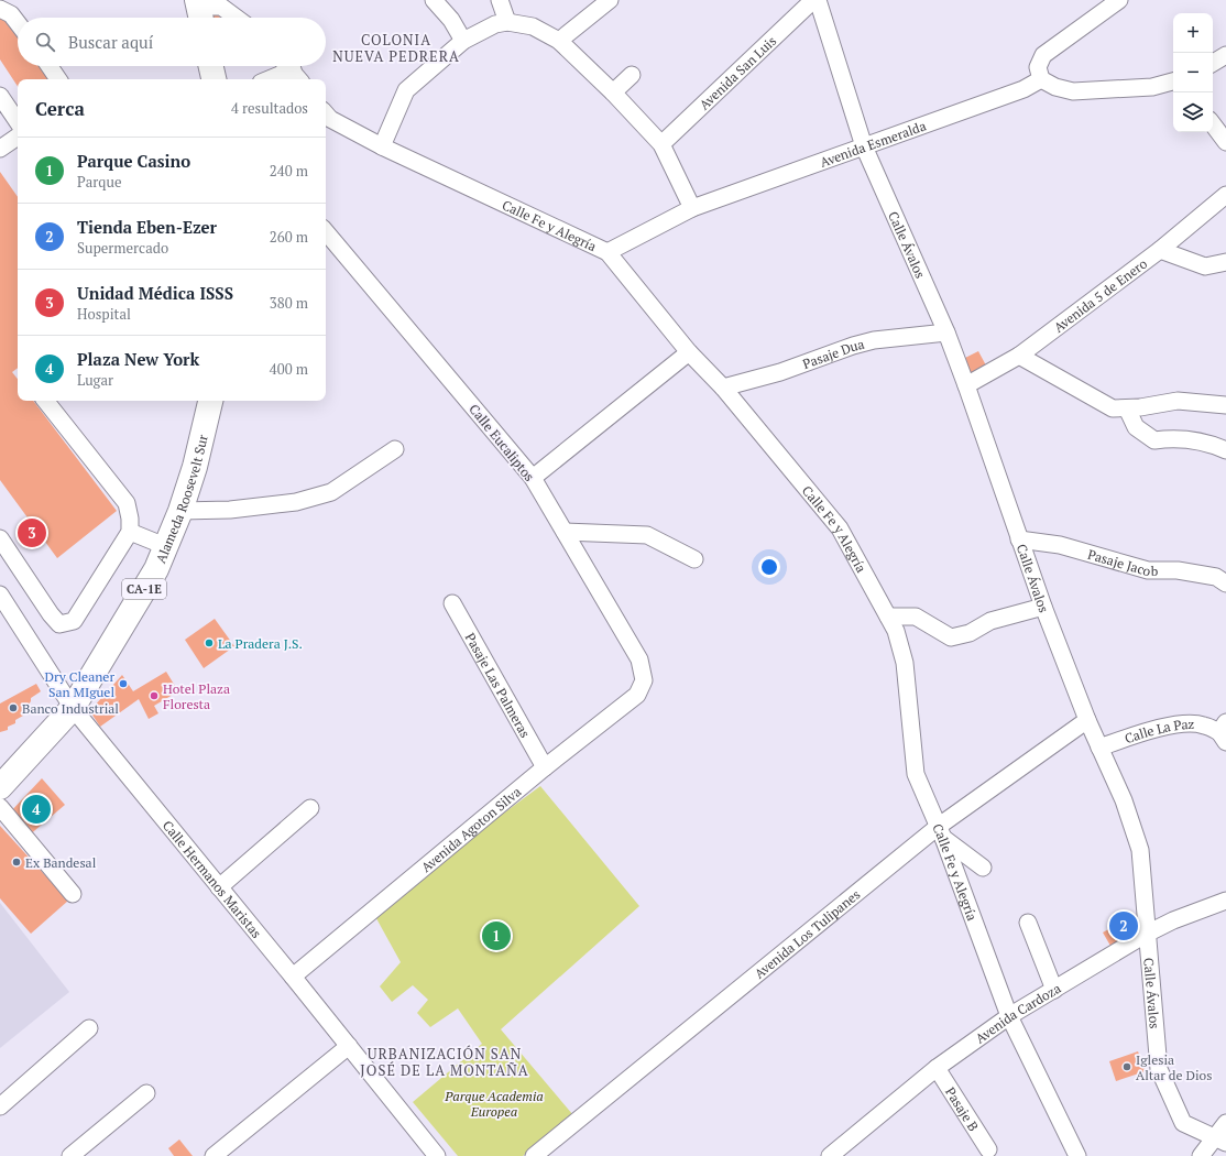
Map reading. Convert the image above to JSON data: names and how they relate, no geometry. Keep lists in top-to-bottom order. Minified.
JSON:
{"streets":{"highway":["Alameda Roosevelt Sur","CA-1E"],"street":["Avenida San Luis","Avenida Esmeralda","Calle Fe y Alegría","Calle Ávalos","Avenida 5 de Enero","Pasaje Dua","Calle Eucaliptos","Pasaje Jacob","Pasaje Las Palmeras","Calle La Paz","Avenida Agoton Silva","Calle Hermanos Maristas","Avenida Los Tulipanes","Avenida Cardoza","Pasaje B"]},"crossings":[["Avenida Esmeralda","Calle Fe y Alegría"],["Avenida Esmeralda","Calle Ávalos"],["Calle Fe y Alegría","Pasaje Dua"],["Calle Fe y Alegría","Avenida Los Tulipanes"],["Calle Fe y Alegría","Avenida Cardoza"],["Calle Ávalos","Avenida 5 de Enero"],["Calle Ávalos","Pasaje Dua"],["Calle Ávalos","Pasaje Jacob"],["Calle Ávalos","Calle La Paz"],["Calle Ávalos","Avenida Los Tulipanes"],["Calle Ávalos","Avenida Cardoza"],["Calle Eucaliptos","Avenida Agoton Silva"],["Alameda Roosevelt Sur","Calle Hermanos Maristas"],["Pasaje Las Palmeras","Avenida Agoton Silva"],["Avenida Agoton Silva","Calle Hermanos Maristas"],["Avenida Cardoza","Pasaje B"]],"districts":["COLONIA NUEVA PEDRERA","URBANIZACIÓN SAN JOSÉ DE LA MONTAÑA"],"parks":["Parque Academia Europea"],"places":["La Pradera J.S.","Dry Cleaner San MIguel","Hotel Plaza Floresta","Banco Industrial","Ex Bandesal","Iglesia Altar de Dios"],"page":{"map_buttons":["+","−"],"search":"Buscar aquí","heading":["Cerca","4 resultados"],"list":[{"mark":"1","name":"Parque Casino","note":"Parque","value":"240 m"},{"mark":"2","name":"Tienda Eben-Ezer","note":"Supermercado","value":"260 m"},{"mark":"3","name":"Unidad Médica ISSS","note":"Hospital","value":"380 m"},{"mark":"4","name":"Plaza New York","note":"Lugar","value":"400 m"}],"pins":["3","4","2","1"]}}
